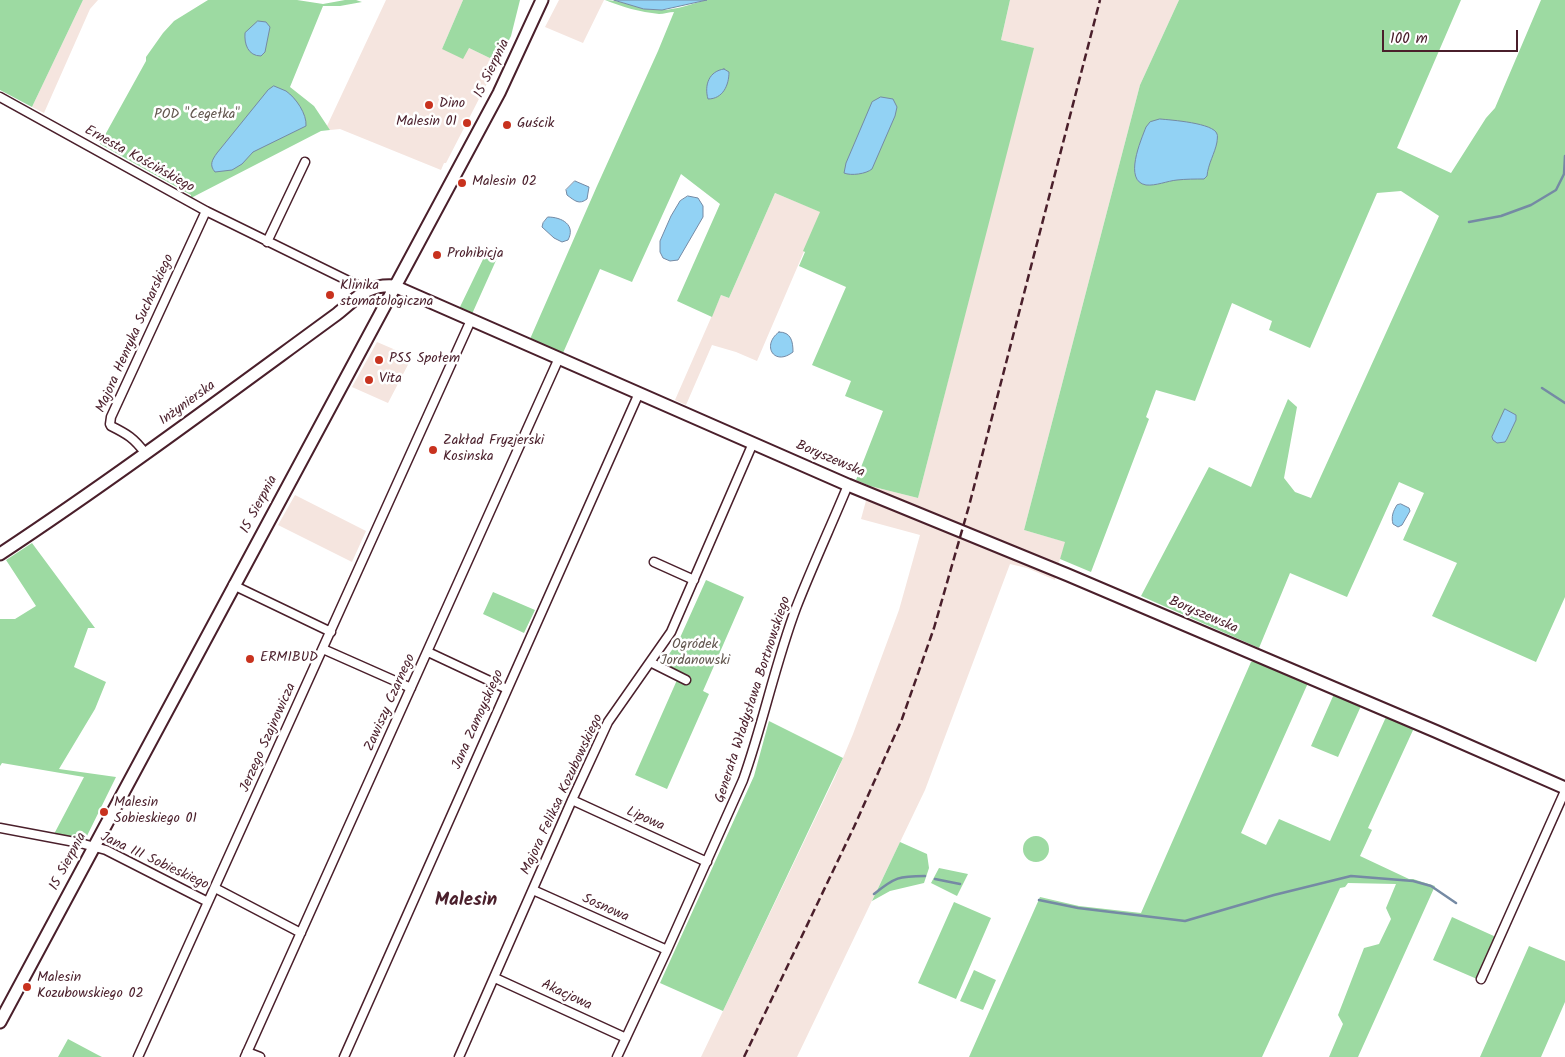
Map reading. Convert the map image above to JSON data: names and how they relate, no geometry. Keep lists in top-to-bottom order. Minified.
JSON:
{"streets":{"street":["15 Sierpnia","Ernesta Kościńskiego","Majora Henryka Sucharskiego","Inżynierska","Boryszewska","Generała Władysława Bortnowskiego","Zawiszy Czarnego","Jana Zamoyskiego","Jerzego Szajnowicza","Majora Feliksa Kozubowskiego","Lipowa","Jana III Sobieskiego","Sosnowa","Akacjowa"]},"crossings":[["15 Sierpnia","Inżynierska"],["15 Sierpnia","Boryszewska"],["15 Sierpnia","Jana III Sobieskiego"],["Ernesta Kościńskiego","Majora Henryka Sucharskiego"],["Ernesta Kościńskiego","Inżynierska"],["Majora Henryka Sucharskiego","Inżynierska"],["Inżynierska","Boryszewska"],["Boryszewska","Generała Władysława Bortnowskiego"],["Boryszewska","Zawiszy Czarnego"],["Boryszewska","Jana Zamoyskiego"],["Boryszewska","Jerzego Szajnowicza"],["Boryszewska","Majora Feliksa Kozubowskiego"],["Generała Władysława Bortnowskiego","Lipowa"],["Generała Władysława Bortnowskiego","Sosnowa"],["Generała Władysława Bortnowskiego","Akacjowa"],["Jerzego Szajnowicza","Jana III Sobieskiego"],["Majora Feliksa Kozubowskiego","Lipowa"],["Majora Feliksa Kozubowskiego","Sosnowa"],["Majora Feliksa Kozubowskiego","Akacjowa"]],"districts":["Malesin"],"parks":["POD \"Cegełka\"","Ogródek Jordanowski"],"places":["Dino","Malesin 01","Guścik","Malesin 02","Prohibicja","Klinika stomatologiczna","PSS Społem","Vita","Zakład Fryzjerski Kosinska","ERMIBUD","Malesin Sobieskiego 01","Malesin Kozubowskiego 02"],"scale_bar":"100 m"}
